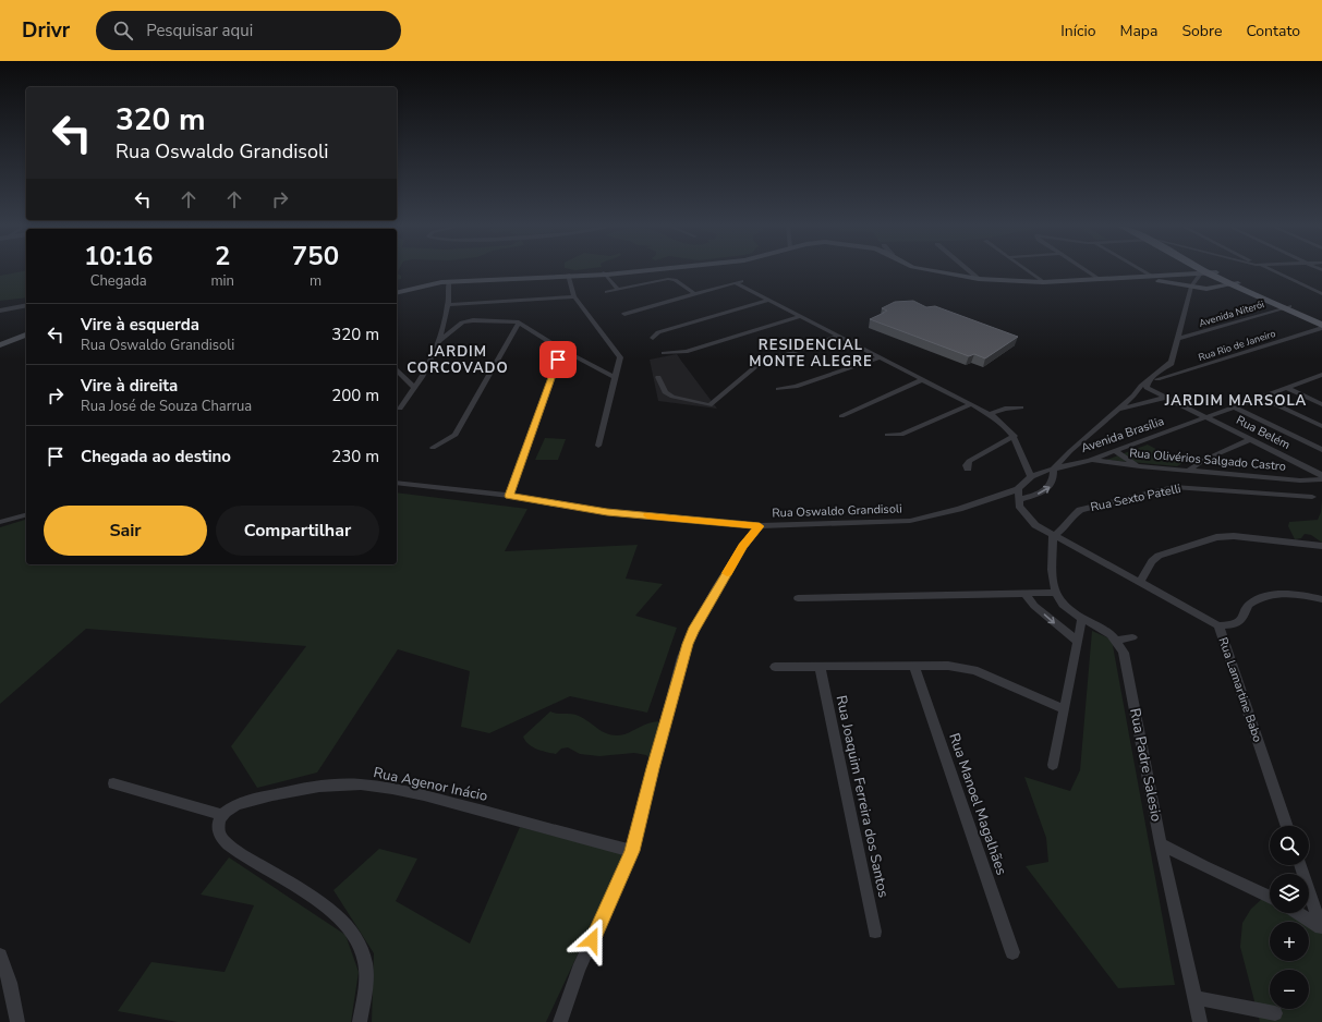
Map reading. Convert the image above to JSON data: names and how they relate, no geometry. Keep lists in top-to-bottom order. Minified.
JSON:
{"streets":{"street":["Avenida Niterói","Rua Rio de Janeiro","Rua Belém","Avenida Brasília","Rua Olivérios Salgado Castro","Rua Sexto Patelli","Rua Oswaldo Grandisoli","Rua Lamartine Babo","Rua Padre Salesio","Rua Agenor Inácio","Rua Joaquim Ferreira dos Santos","Rua Manoel Magalhães"]},"crossings":[["Rua Belém","Avenida Brasília"],["Avenida Brasília","Rua Olivérios Salgado Castro"],["Rua Sexto Patelli","Rua Lamartine Babo"],["Rua Oswaldo Grandisoli","Rua Lamartine Babo"]],"districts":["RESIDENCIAL MONTE ALEGRE","JARDIM CORCOVADO","JARDIM MARSOLA"],"page":{"header":"Drivr","search":"Pesquisar aqui","nav":["Início","Mapa","Sobre","Contato"],"turn":["320 m","Rua Oswaldo Grandisoli"],"eta":["10:16","Chegada","2","min","750","m"],"list":[{"name":"Vire à esquerda","note":"Rua Oswaldo Grandisoli","value":"320 m"},{"name":"Vire à direita","note":"Rua José de Souza Charrua","value":"200 m"},{"name":"Chegada ao destino","value":"230 m"}],"buttons":["Sair","Compartilhar"],"map_buttons":["+","−"]}}
